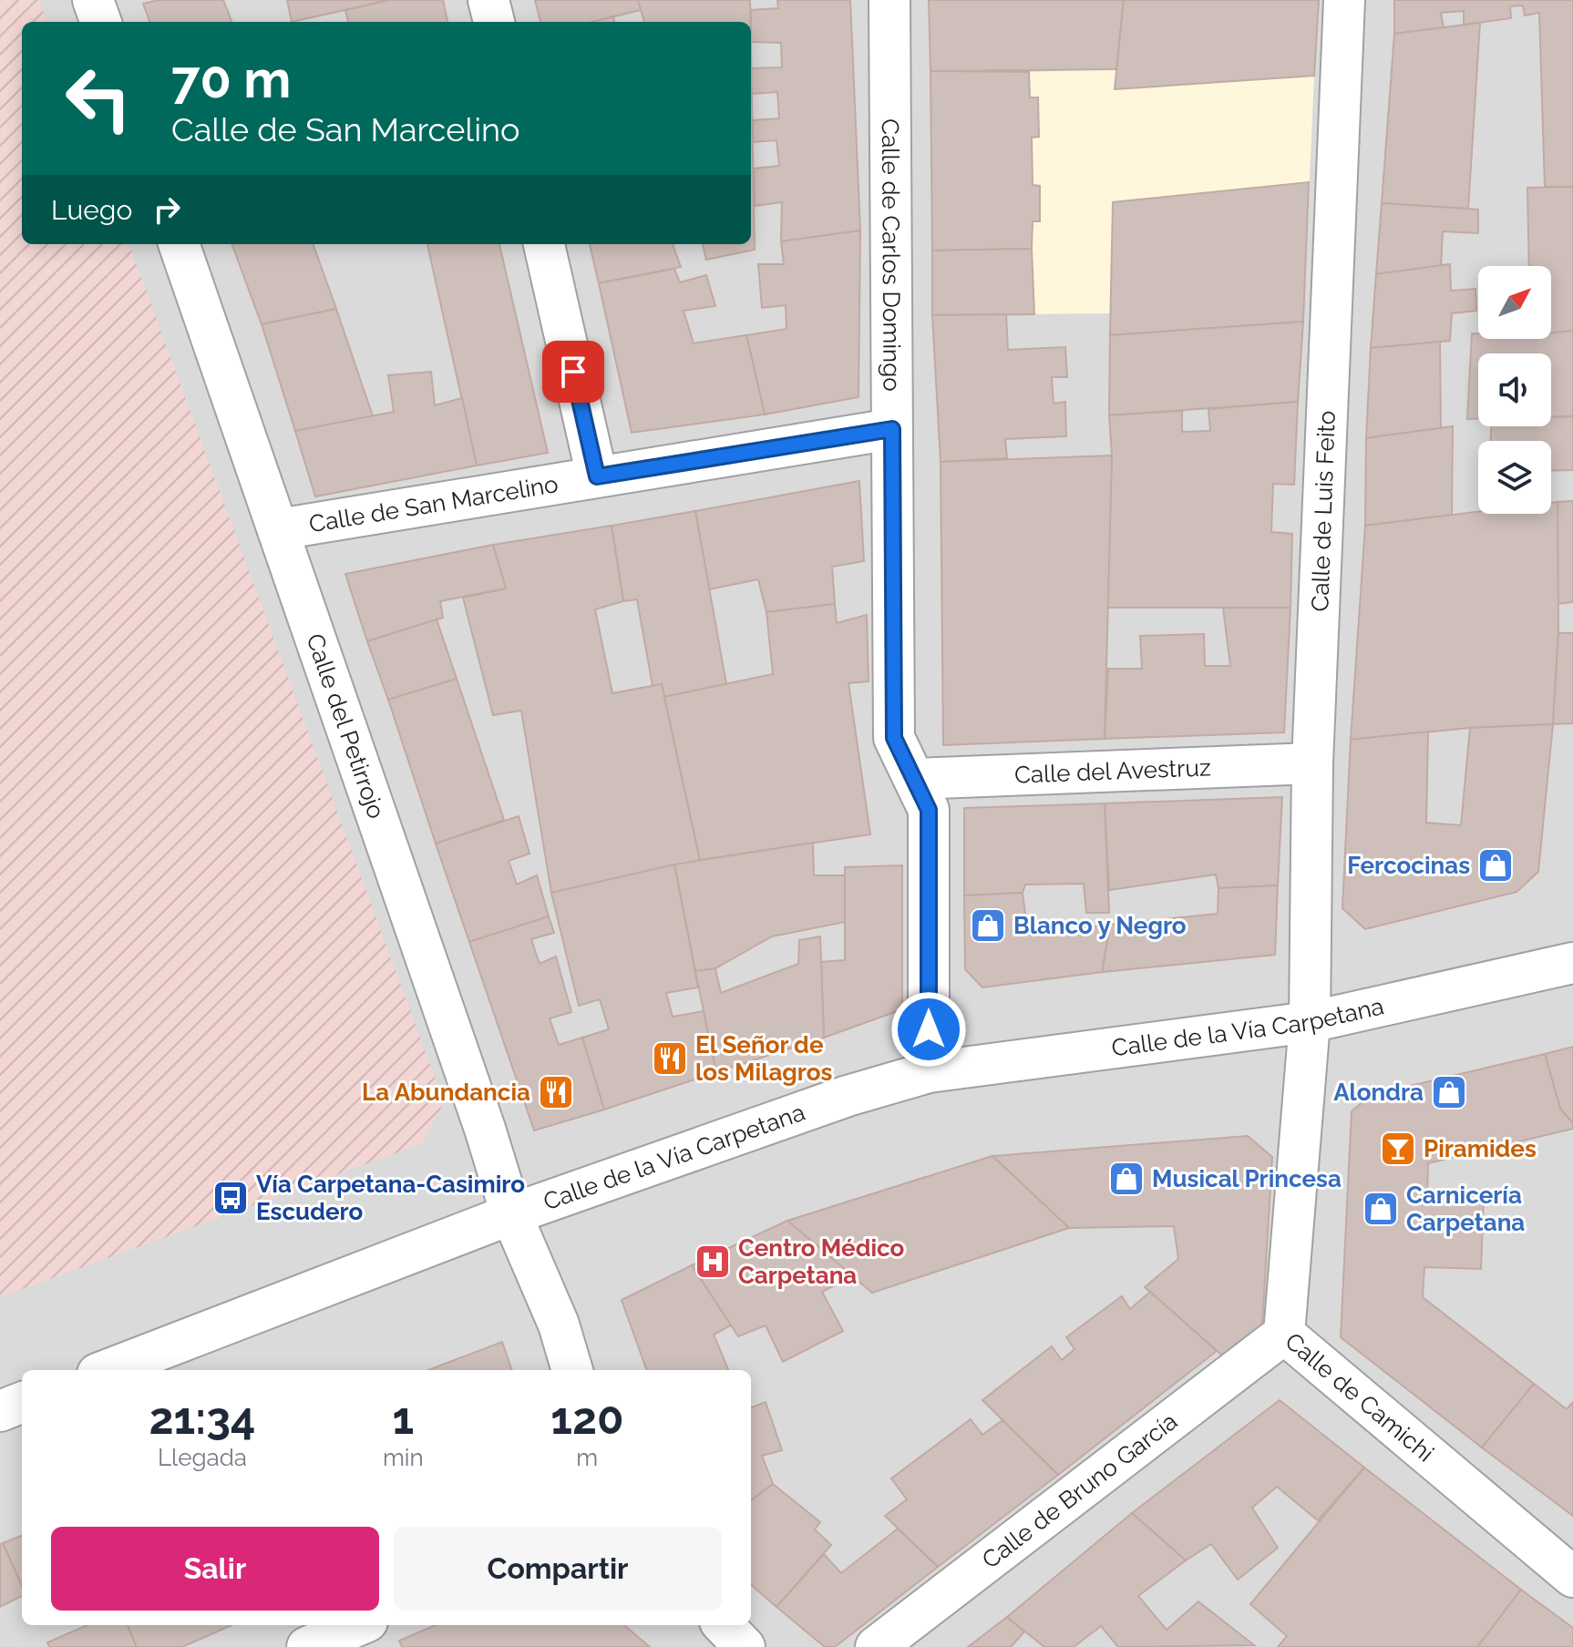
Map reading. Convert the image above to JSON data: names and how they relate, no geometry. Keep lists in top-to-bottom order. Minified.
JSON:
{"streets":{"street":["Calle de Carlos Domingo","Calle de San Marcelino","Calle de Luis Feito","Calle del Petirrojo","Calle del Avestruz","Calle de la Vía Carpetana","Calle de Camichi","Calle de Bruno García"]},"crossings":[["Calle de Carlos Domingo","Calle de San Marcelino"],["Calle de Carlos Domingo","Calle del Avestruz"],["Calle de Carlos Domingo","Calle de la Vía Carpetana"],["Calle de San Marcelino","Calle del Petirrojo"],["Calle de Luis Feito","Calle del Avestruz"],["Calle de Luis Feito","Calle de la Vía Carpetana"],["Calle de Luis Feito","Calle de Camichi"],["Calle del Petirrojo","Calle de la Vía Carpetana"],["Calle de la Vía Carpetana","Calle de Camichi"],["Calle de Camichi","Calle de Bruno García"]],"places":{"shop":["Fercocinas","Blanco y Negro","Alondra","Musical Princesa","Carnicería Carpetana"],"restaurant":["El Señor de los Milagros","La Abundancia"],"bar":["Piramides"],"bus stop":["Vía Carpetana-Casimiro Escudero"],"hospital":["Centro Médico Carpetana"]},"north":"top right","page":{"turn":["70 m","Calle de San Marcelino"],"then":"Luego","eta":["21:34","Llegada","1","min","120","m"],"buttons":["Salir","Compartir"]}}
